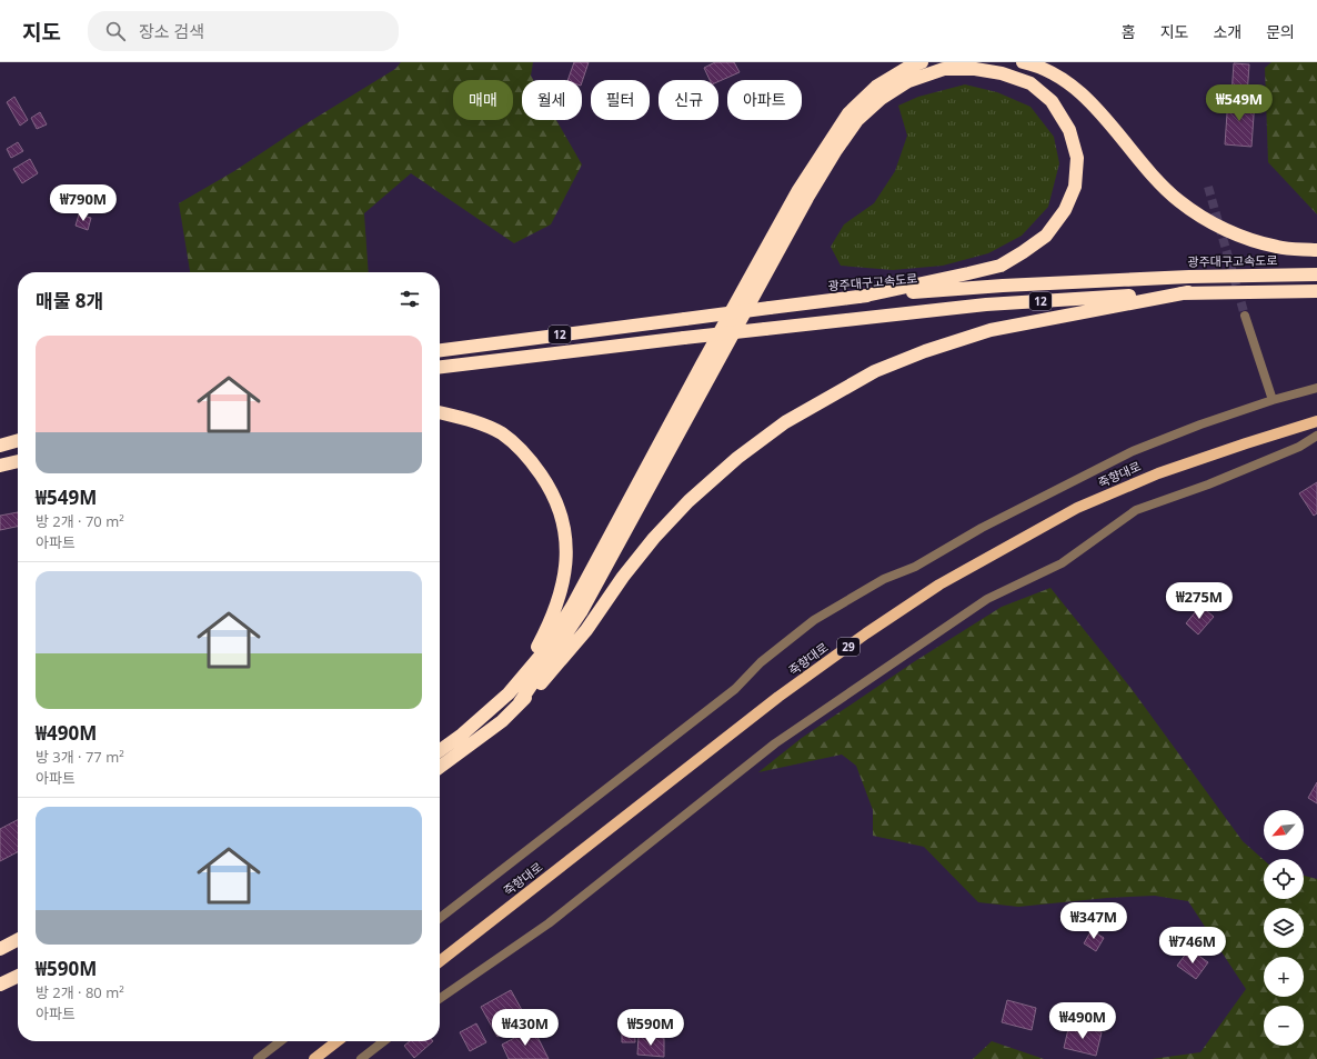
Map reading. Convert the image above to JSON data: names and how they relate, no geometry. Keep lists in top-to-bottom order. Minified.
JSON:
{"streets":{"highway":["광주대구고속도로","12"],"main road":["죽향대로","29"]},"north":"bottom left","page":{"header":"지도","search":"장소 검색","nav":["홈","지도","소개","문의"],"chip":["매매","월세","필터","신규","아파트"],"price":["₩549M","₩790M","₩275M","₩347M","₩746M","₩490M","₩430M","₩590M"],"heading":"매물 8개","list":[{"name":"₩549M","note":"방 2개 · 70 m² · 아파트"},{"name":"₩490M","note":"방 3개 · 77 m² · 아파트"},{"name":"₩590M","note":"방 2개 · 80 m² · 아파트"}],"map_buttons":["+","−"]}}
